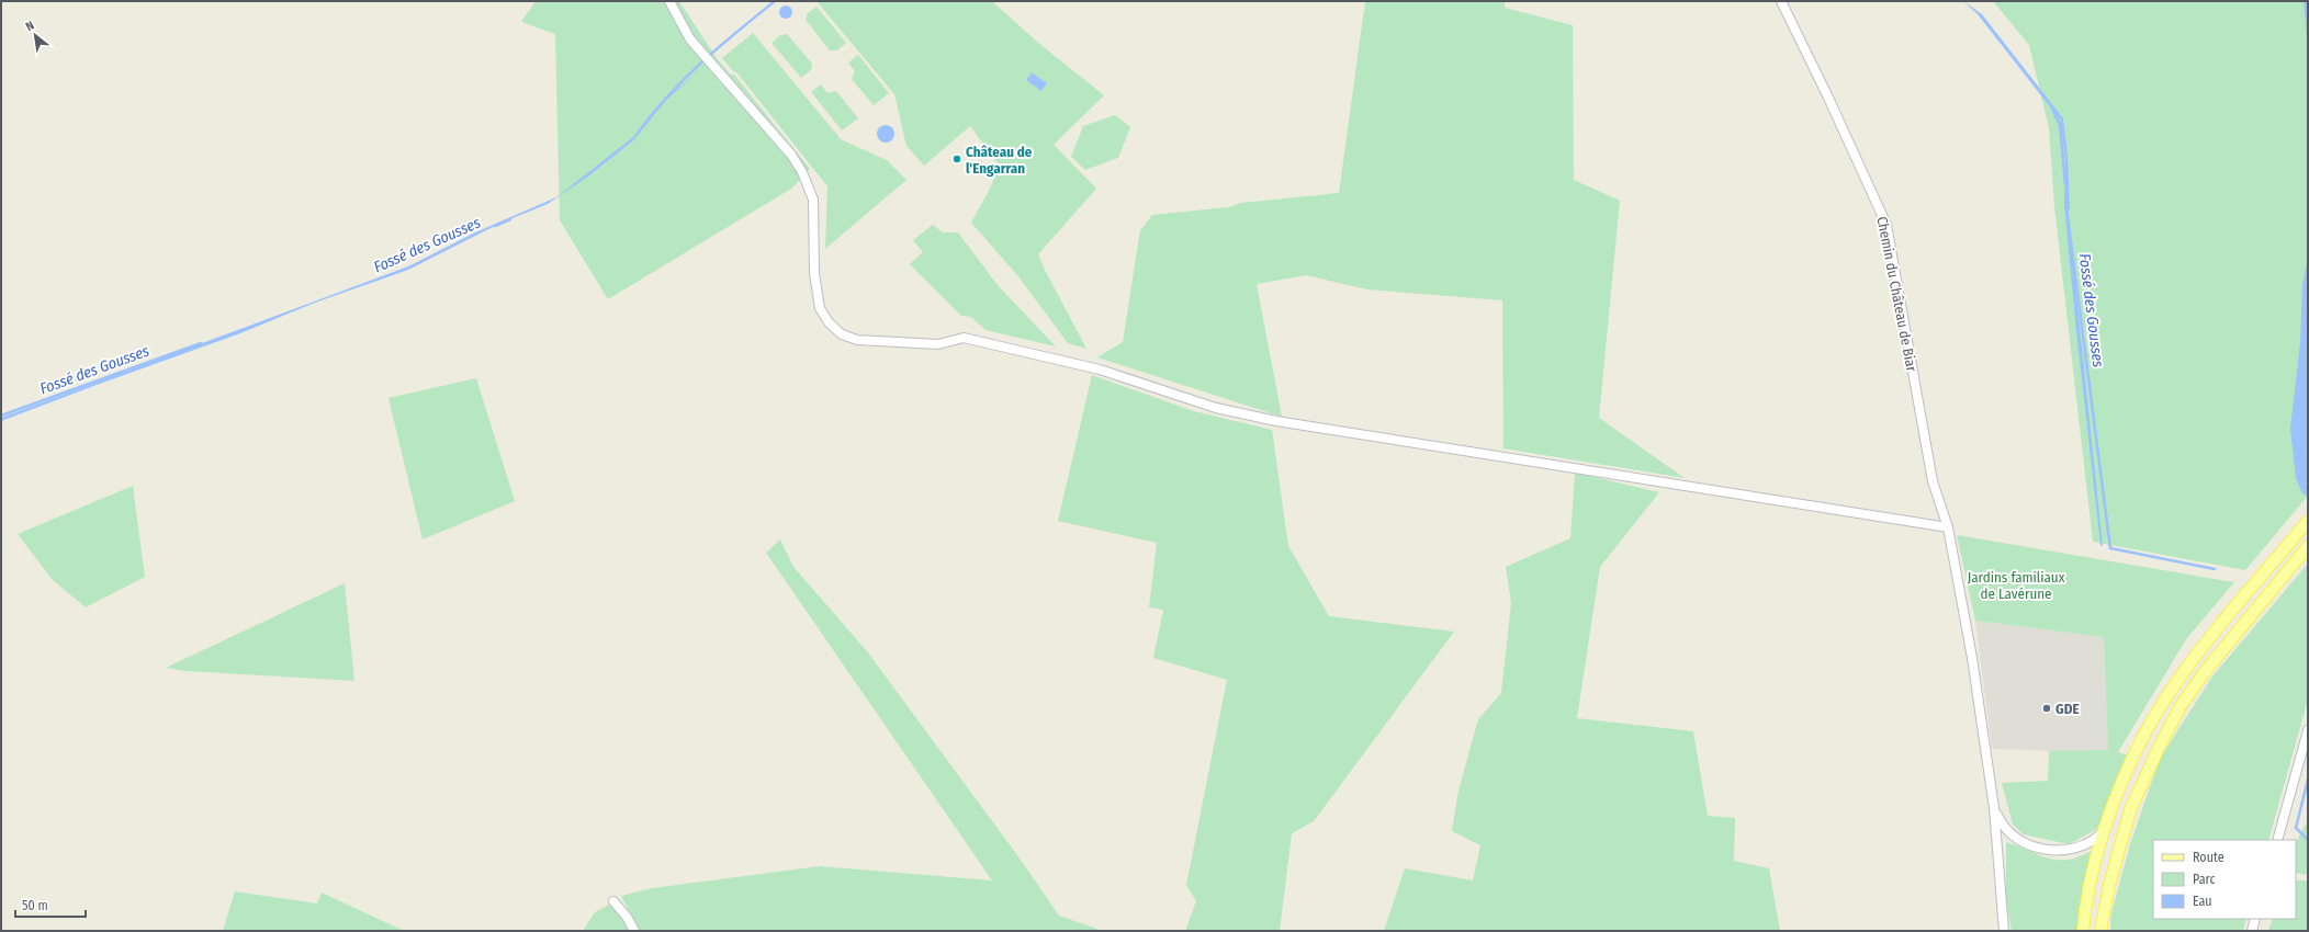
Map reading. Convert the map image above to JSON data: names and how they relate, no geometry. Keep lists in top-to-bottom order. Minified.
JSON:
{"streets":{"street":["Chemin du Château de Biar"]},"water":["Fossé des Gousses"],"parks":["Jardins familiaux de Lavérune"],"places":["Château de l'Engarran","GDE"],"legend":["Route","Parc","Eau"],"scale_bar":"50 m","north":"top left"}
